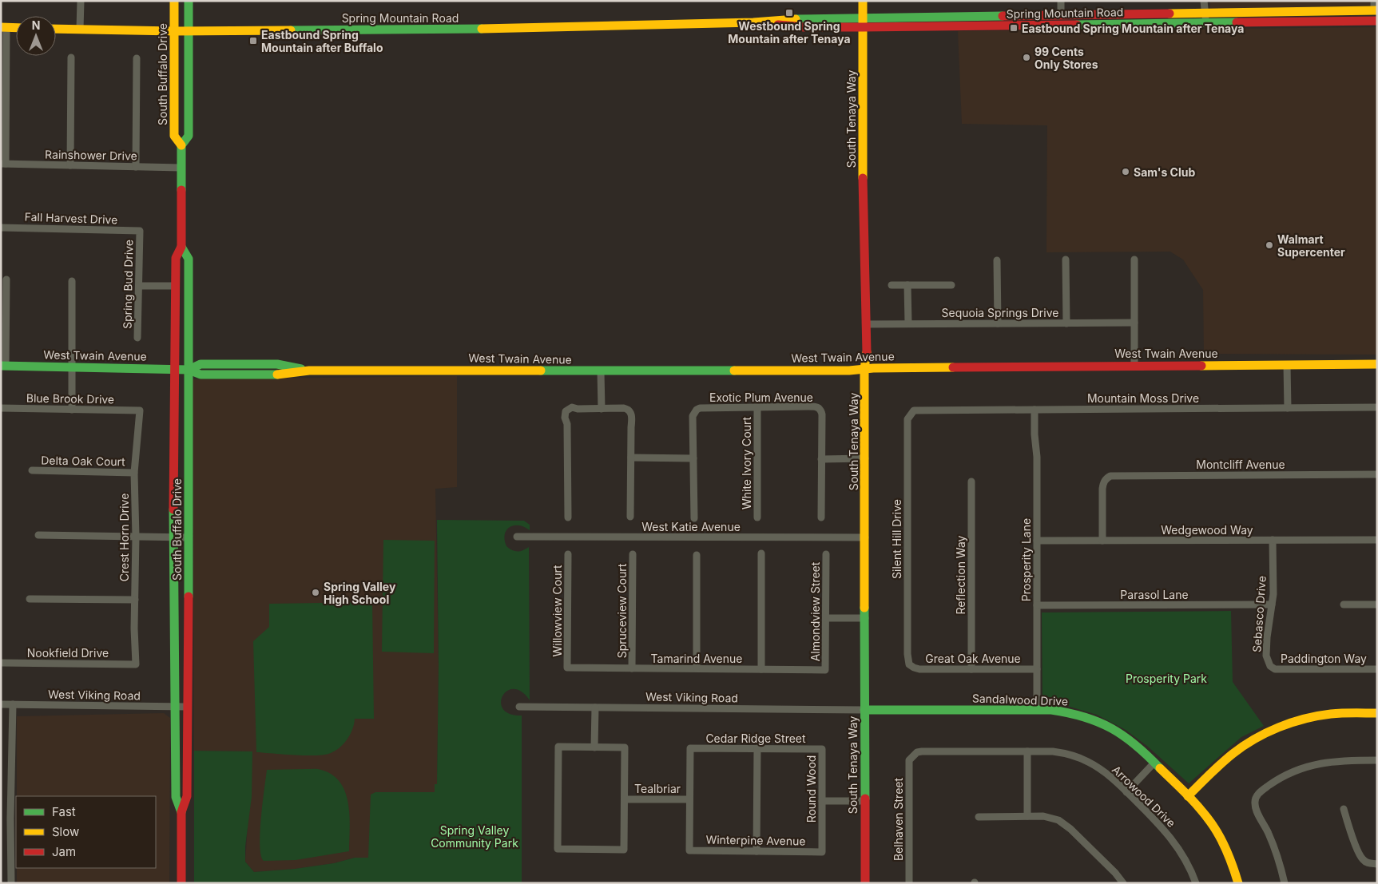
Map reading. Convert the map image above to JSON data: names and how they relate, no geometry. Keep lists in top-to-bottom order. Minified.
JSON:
{"streets":{"main road":["Spring Mountain Road","South Buffalo Drive","South Tenaya Way","West Twain Avenue","Sandalwood Drive"],"street":["Rainshower Drive","Fall Harvest Drive","Spring Bud Drive","Sequoia Springs Drive","Exotic Plum Avenue","Mountain Moss Drive","Blue Brook Drive","Delta Oak Court","White Ivory Court","Montcliff Avenue","West Katie Avenue","Wedgewood Way","Crest Horn Drive","Silent Hill Drive","Prosperity Lane","Reflection Way","Parasol Lane","Willowview Court","Spruceview Court","Almondview Street","Sebasco Drive","Nookfield Drive","Tamarind Avenue","Great Oak Avenue","Paddington Way","West Viking Road","Cedar Ridge Street","Tealbriar","Round Wood","Arrowood Drive","Belhaven Street","Winterpine Avenue"]},"crossings":[["Spring Mountain Road","South Buffalo Drive"],["Spring Mountain Road","South Tenaya Way"],["South Buffalo Drive","Rainshower Drive"],["South Buffalo Drive","West Twain Avenue"],["South Buffalo Drive","West Viking Road"],["South Tenaya Way","Sequoia Springs Drive"],["South Tenaya Way","West Twain Avenue"],["South Tenaya Way","West Katie Avenue"],["South Tenaya Way","West Viking Road"],["South Tenaya Way","Sandalwood Drive"],["Fall Harvest Drive","Spring Bud Drive"],["Exotic Plum Avenue","White Ivory Court"],["Mountain Moss Drive","Silent Hill Drive"],["Mountain Moss Drive","Prosperity Lane"],["Blue Brook Drive","Crest Horn Drive"],["Delta Oak Court","Crest Horn Drive"],["Montcliff Avenue","Wedgewood Way"],["Wedgewood Way","Prosperity Lane"],["Wedgewood Way","Sebasco Drive"],["Crest Horn Drive","Nookfield Drive"],["Silent Hill Drive","Great Oak Avenue"],["Prosperity Lane","Parasol Lane"],["Prosperity Lane","Great Oak Avenue"],["Prosperity Lane","Sandalwood Drive"],["Reflection Way","Great Oak Avenue"],["Parasol Lane","Sebasco Drive"],["Willowview Court","Tamarind Avenue"],["Spruceview Court","Tamarind Avenue"],["Almondview Street","Tamarind Avenue"],["Sebasco Drive","Paddington Way"],["West Viking Road","Sandalwood Drive"],["Cedar Ridge Street","Tealbriar"],["Cedar Ridge Street","Round Wood"],["Cedar Ridge Street","Winterpine Avenue"],["Tealbriar","Winterpine Avenue"],["Round Wood","Winterpine Avenue"],["Arrowood Drive","Belhaven Street"]],"parks":["Prosperity Park","Spring Valley Community Park"],"places":{"transit":["Westbound Spring Mountain after Tenaya","Eastbound Spring Mountain after Tenaya","Eastbound Spring Mountain after Buffalo"],"other":["99 Cents Only Stores","Sam's Club","Walmart Supercenter","Spring Valley High School"]},"legend":["Fast","Slow","Jam"],"north":"top"}
